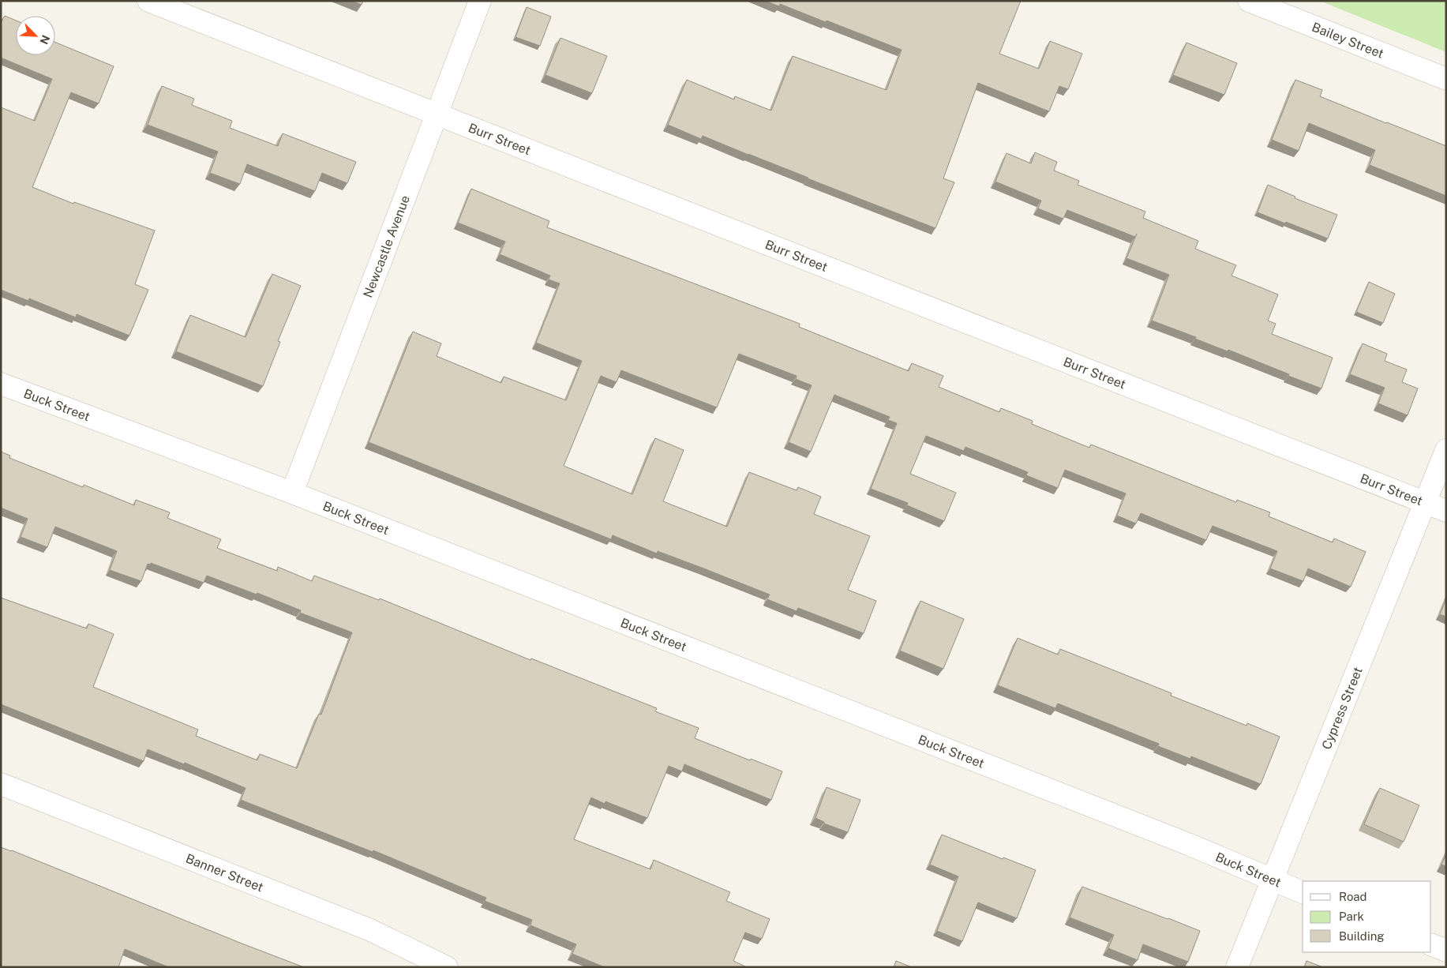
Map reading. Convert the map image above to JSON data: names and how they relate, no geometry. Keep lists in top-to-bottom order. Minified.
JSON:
{"streets":{"street":["Bailey Street","Burr Street","Newcastle Avenue","Buck Street","Cypress Street","Banner Street"]},"crossings":[["Burr Street","Newcastle Avenue"],["Burr Street","Cypress Street"],["Newcastle Avenue","Buck Street"],["Buck Street","Cypress Street"]],"legend":["Road","Park","Building"],"north":"bottom right"}
